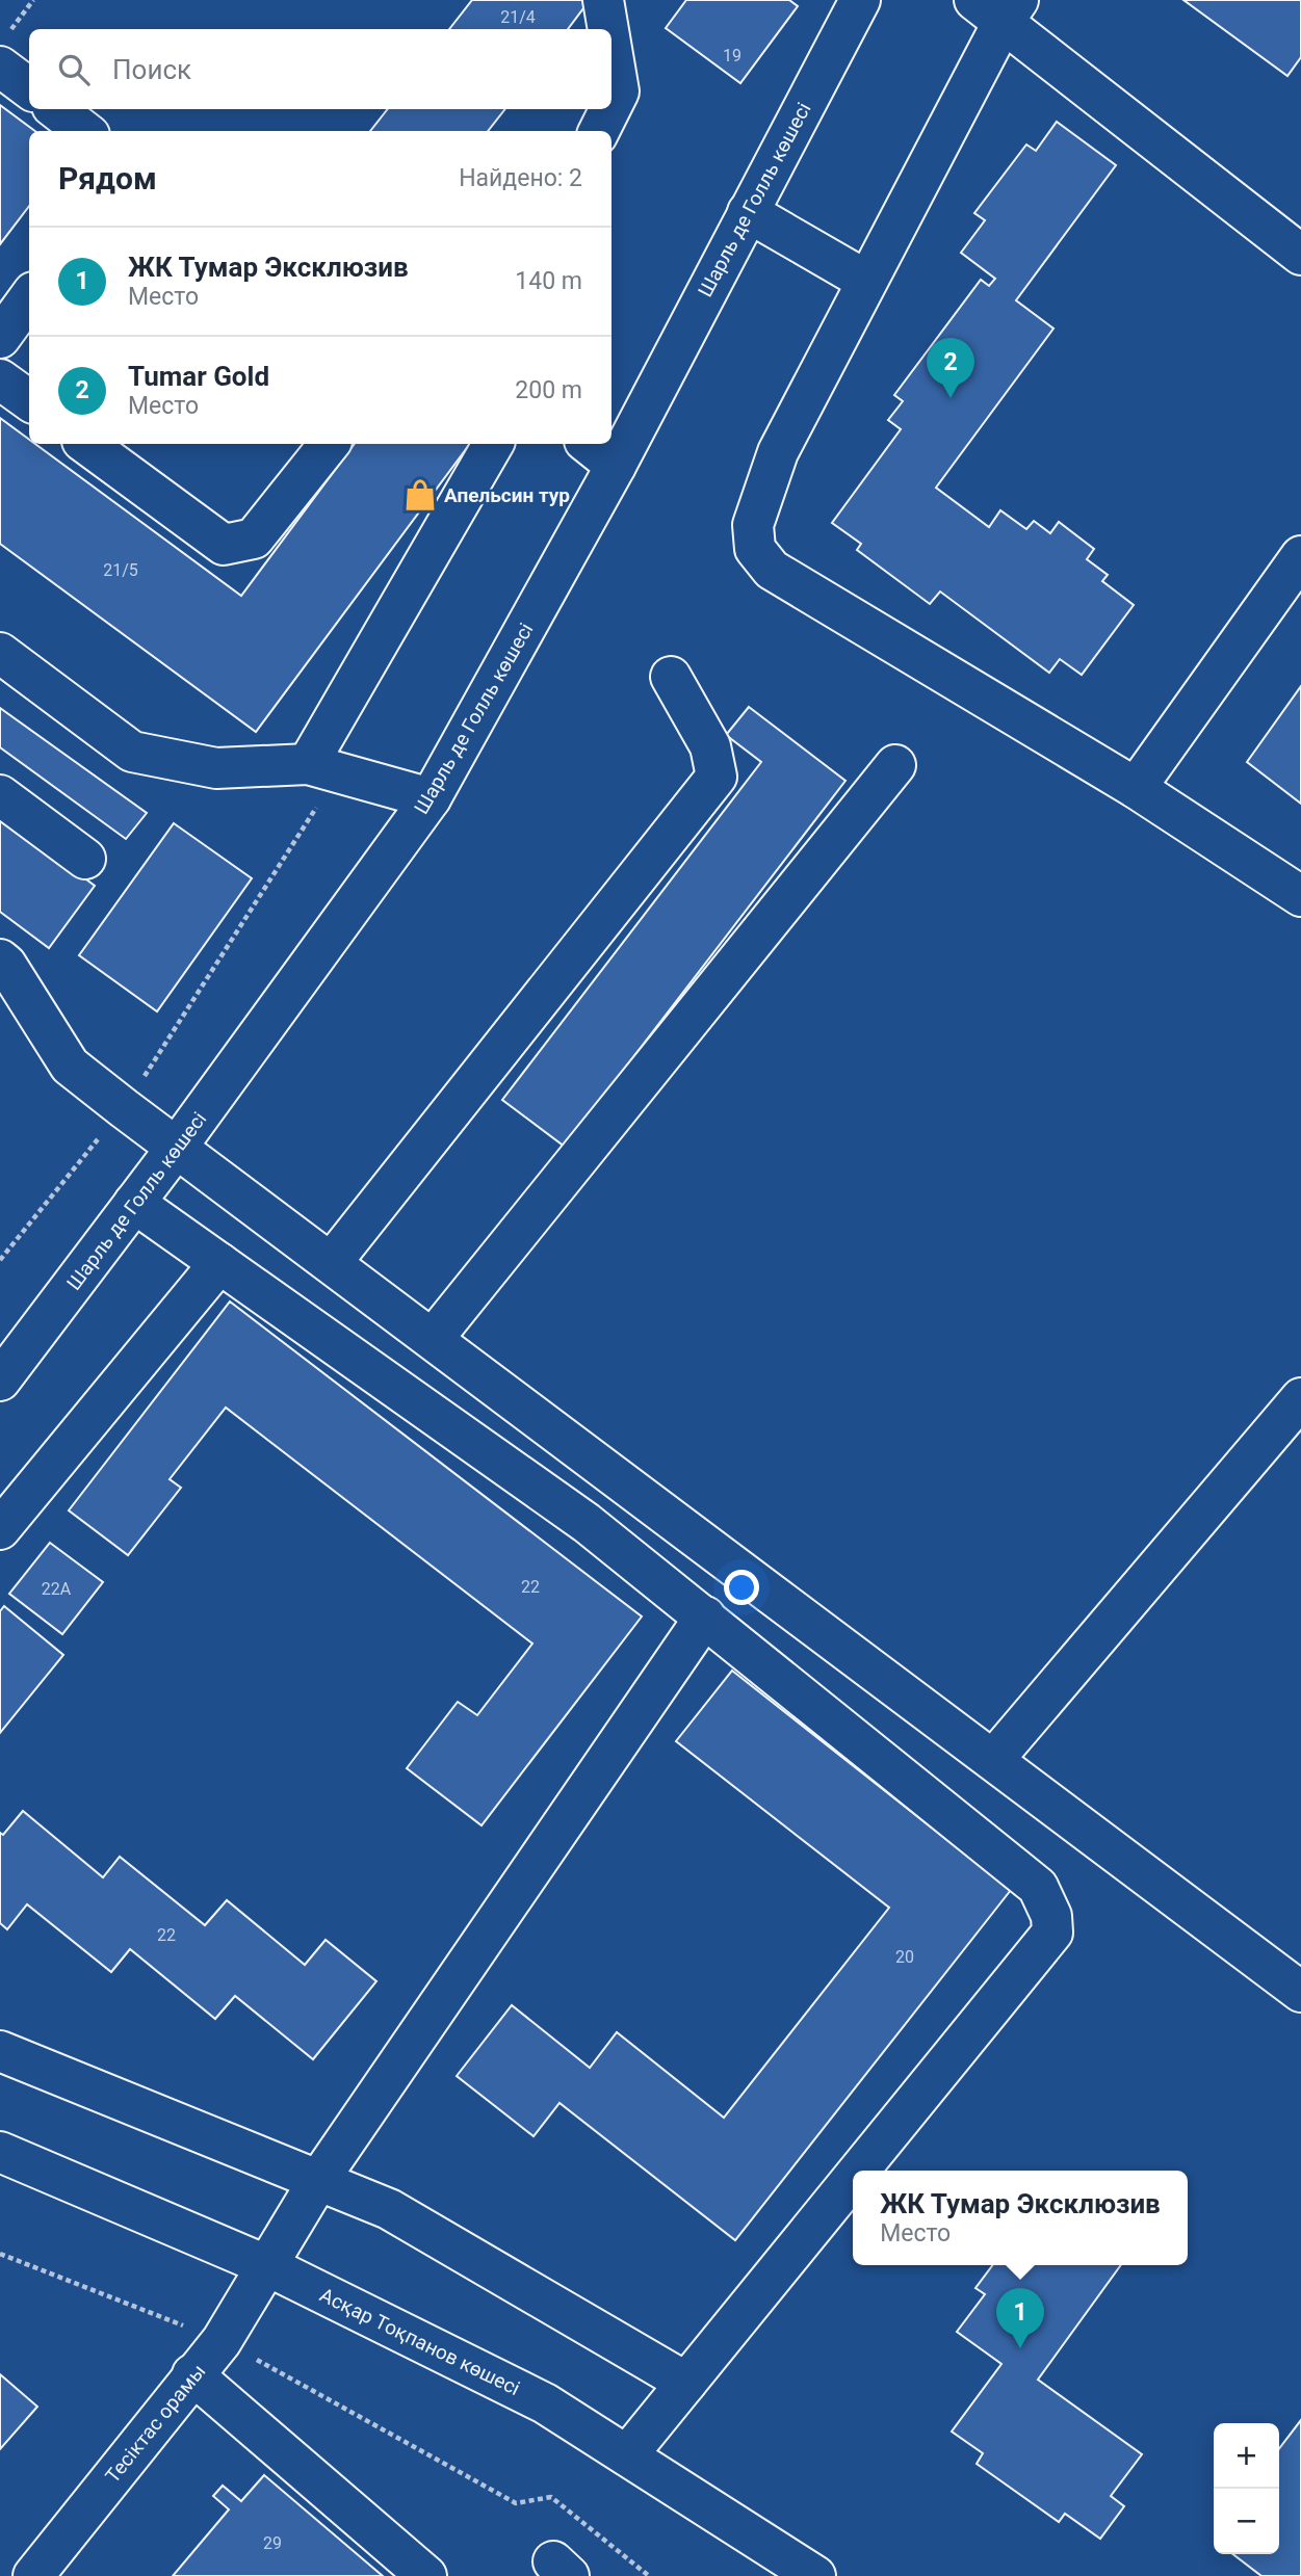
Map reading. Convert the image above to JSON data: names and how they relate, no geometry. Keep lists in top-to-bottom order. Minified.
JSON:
{"streets":{"street":["Шарль де Голль көшесі","Асқар Тоқпанов көшесі","Тесіктас орамы"]},"crossings":[["Асқар Тоқпанов көшесі","Тесіктас орамы"]],"places":{"shop":["Апельсин тур"]},"house_numbers":["21/4","19","21/5","22","22А","22","20","29"],"page":{"search":"Поиск","heading":["Рядом","Найдено: 2"],"list":[{"mark":"1","name":"ЖК Тумар Эксклюзив","note":"Место","value":"140 m"},{"mark":"2","name":"Tumar Gold","note":"Место","value":"200 m"}],"pins":["2","1"],"popup":["ЖК Тумар Эксклюзив","Место"],"map_buttons":["+","−"]}}
